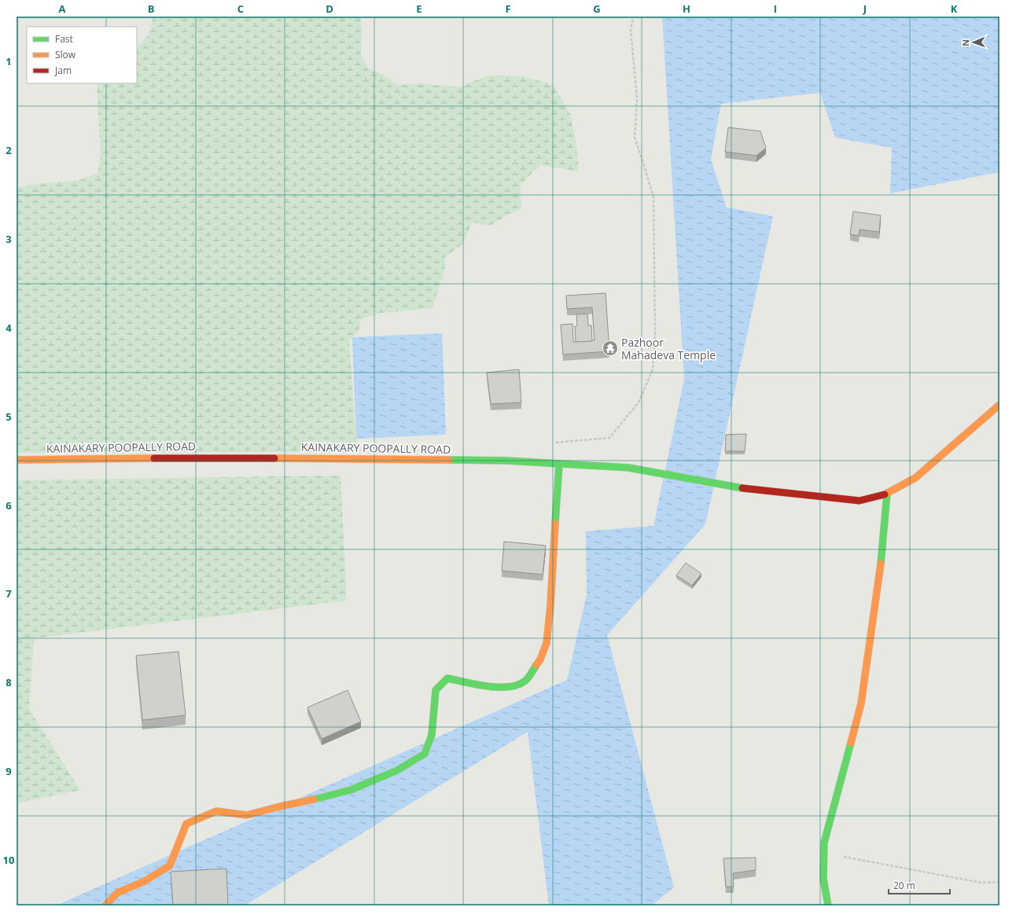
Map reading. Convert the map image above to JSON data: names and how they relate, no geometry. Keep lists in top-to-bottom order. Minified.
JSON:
{"streets":{"street":["KAINAKARY POOPALLY ROAD"]},"places":{"temple":["Pazhoor Mahadeva Temple"]},"legend":["Fast","Slow","Jam"],"scale_bar":"20 m","north":"left","grid":{"columns":["A","B","C","D","E","F","G","H","I","J","K"],"rows":["1","2","3","4","5","6","7","8","9","10"]}}
